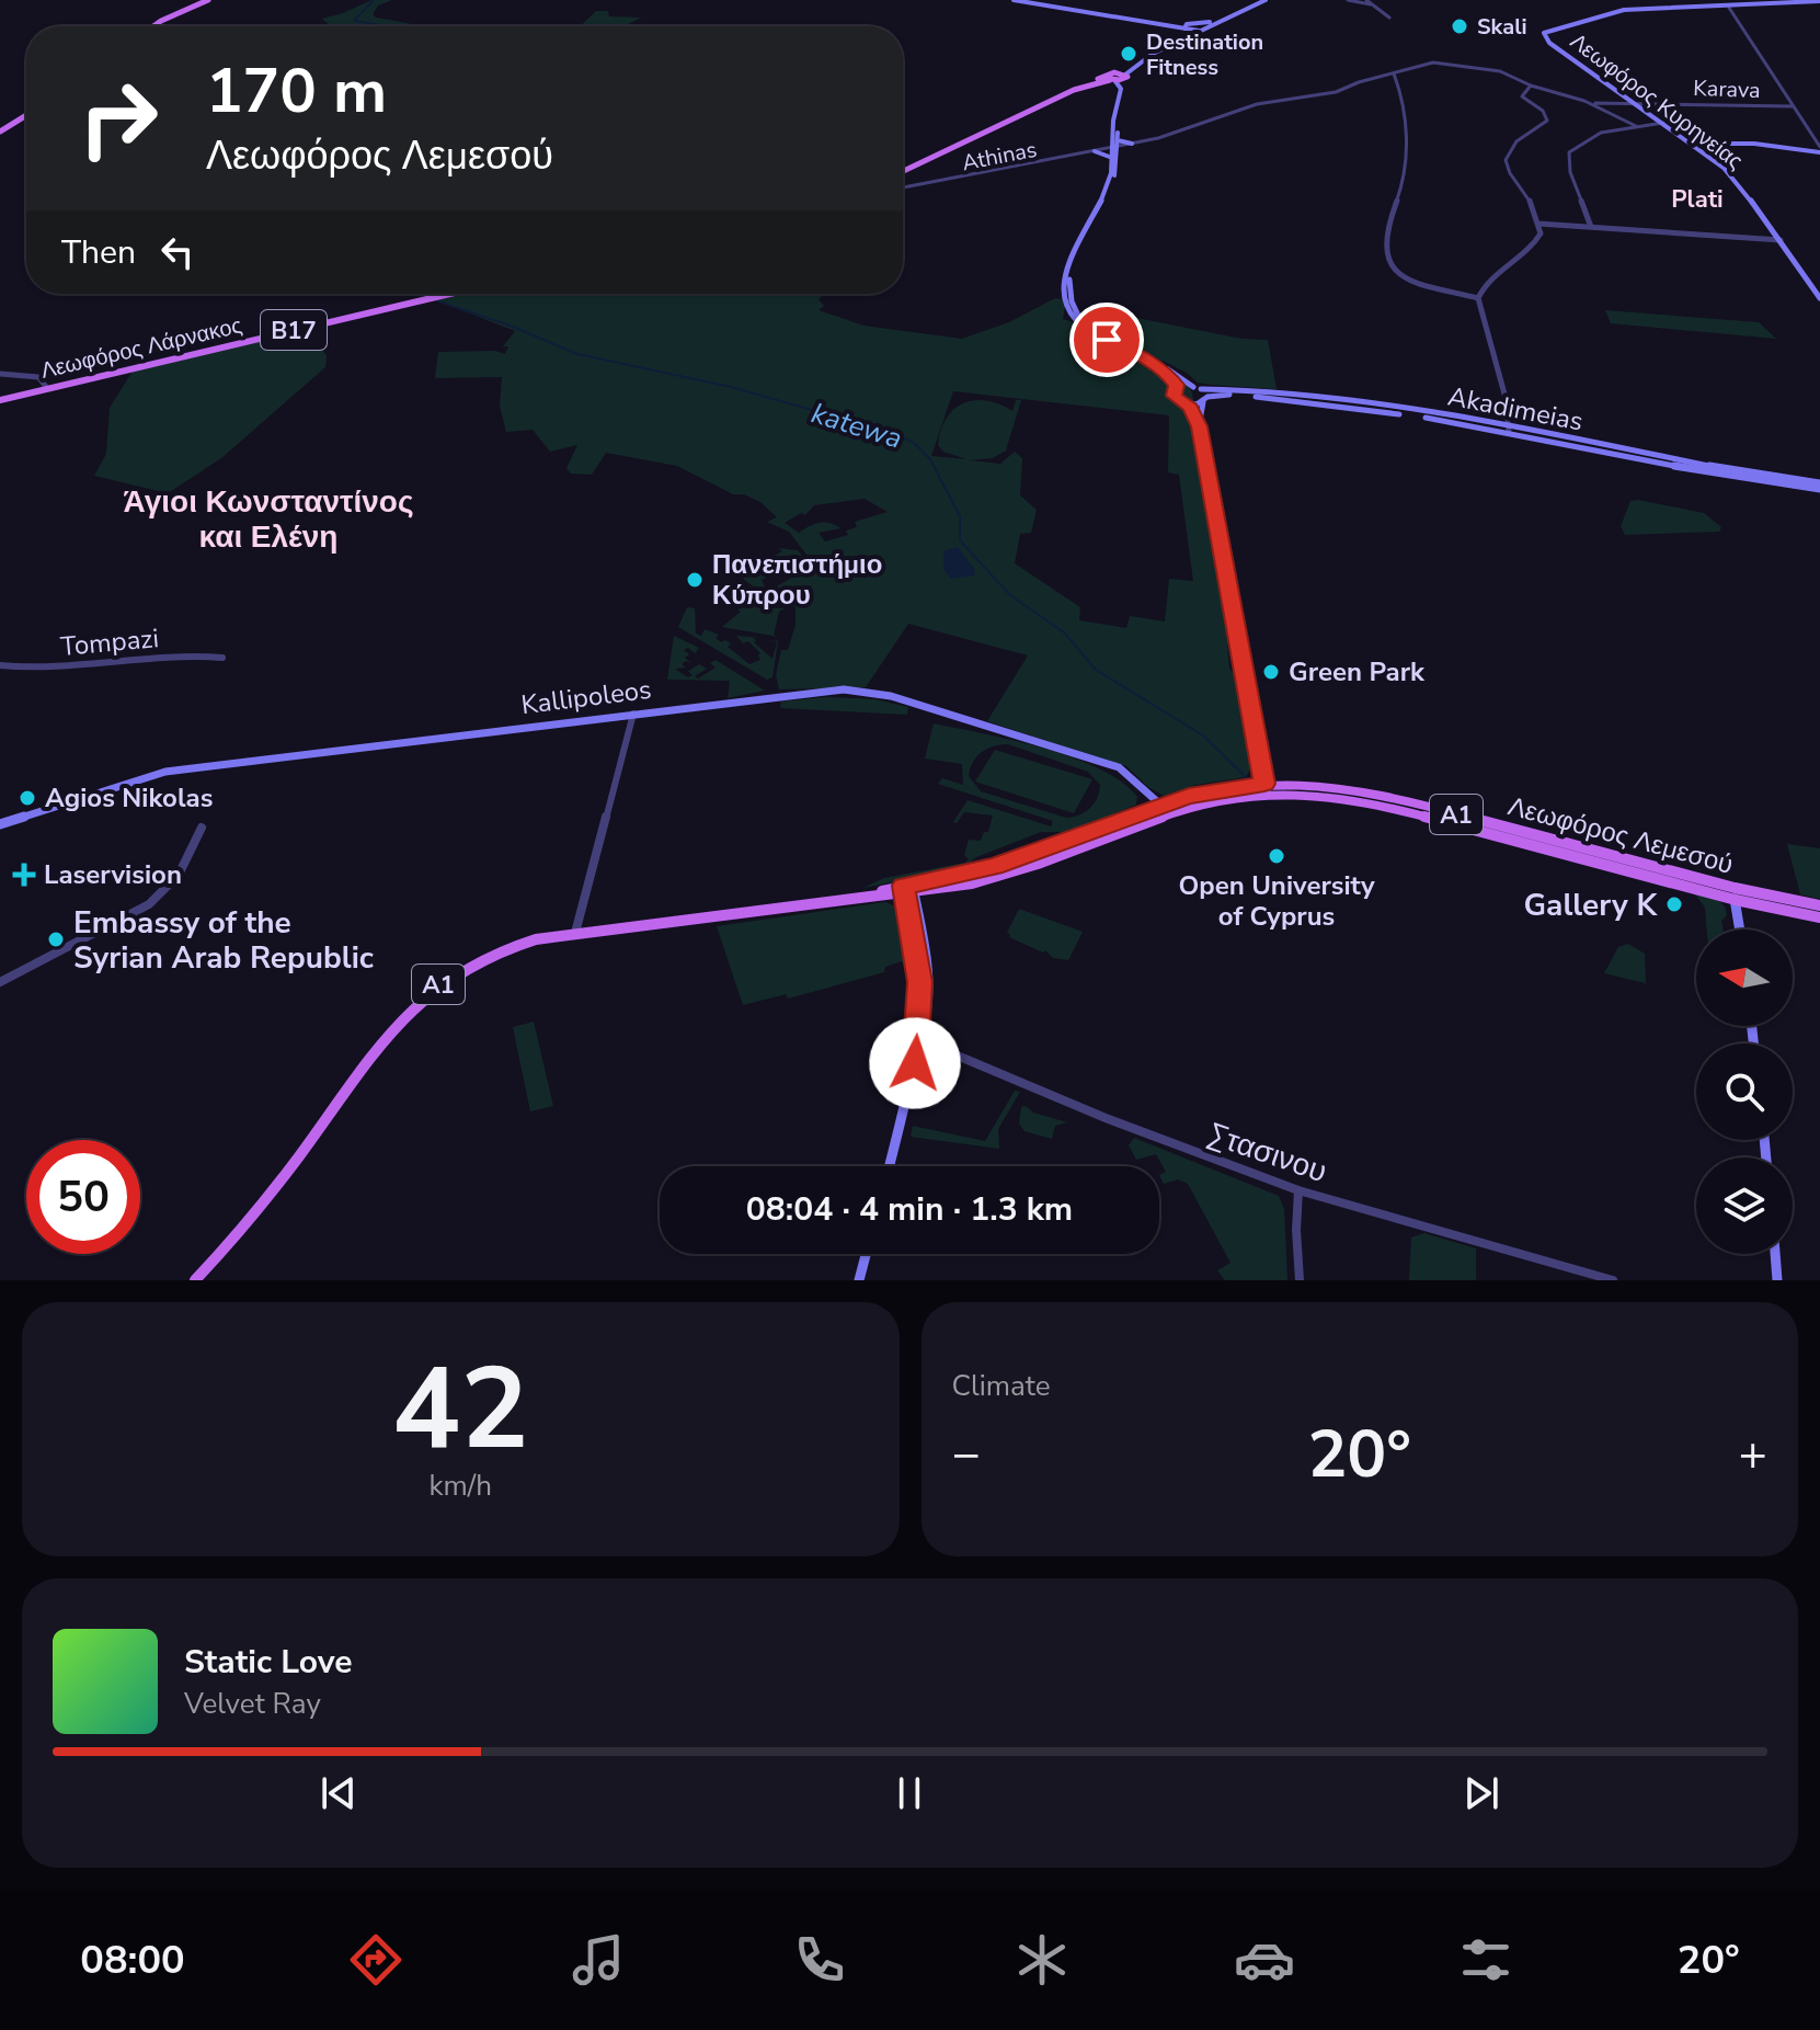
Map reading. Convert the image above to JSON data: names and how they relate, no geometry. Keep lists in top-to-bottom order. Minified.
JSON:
{"streets":{"main road":["Λεωφόρος Κυρηνείας","B17","Λεωφόρος Λάρνακος","Akadimeias","Kallipoleos","A1","Λεωφόρος Λεμεσού"],"street":["Karava","Athinas","Tompazi","Στασινου"]},"crossings":[["Karava","Λεωφόρος Κυρηνείας"],["Kallipoleos","Λεωφόρος Λεμεσού"],["A1","Λεωφόρος Λεμεσού"]],"districts":["Plati","Άγιοι Κωνσταντίνος και Ελένη"],"water":["katewa"],"places":{"other":["Skali","Destination Fitness","Πανεπιστήμιο Κύπρου","Green Park","Agios Nikolas","Open University of Cyprus","Gallery K","Embassy of the Syrian Arab Republic"],"health":["Laservision"]},"north":"left","page":{"turn":["170 m","Λεωφόρος Λεμεσού"],"then":"Then","limit":"50","trip":"08:04 · 4 min · 1.3 km","tile":[["42","km/h"],"Climate"],"heat":["−","20°","+"],"song":["Static Love","Velvet Ray"],"tabs":["08:00","20°"]}}
